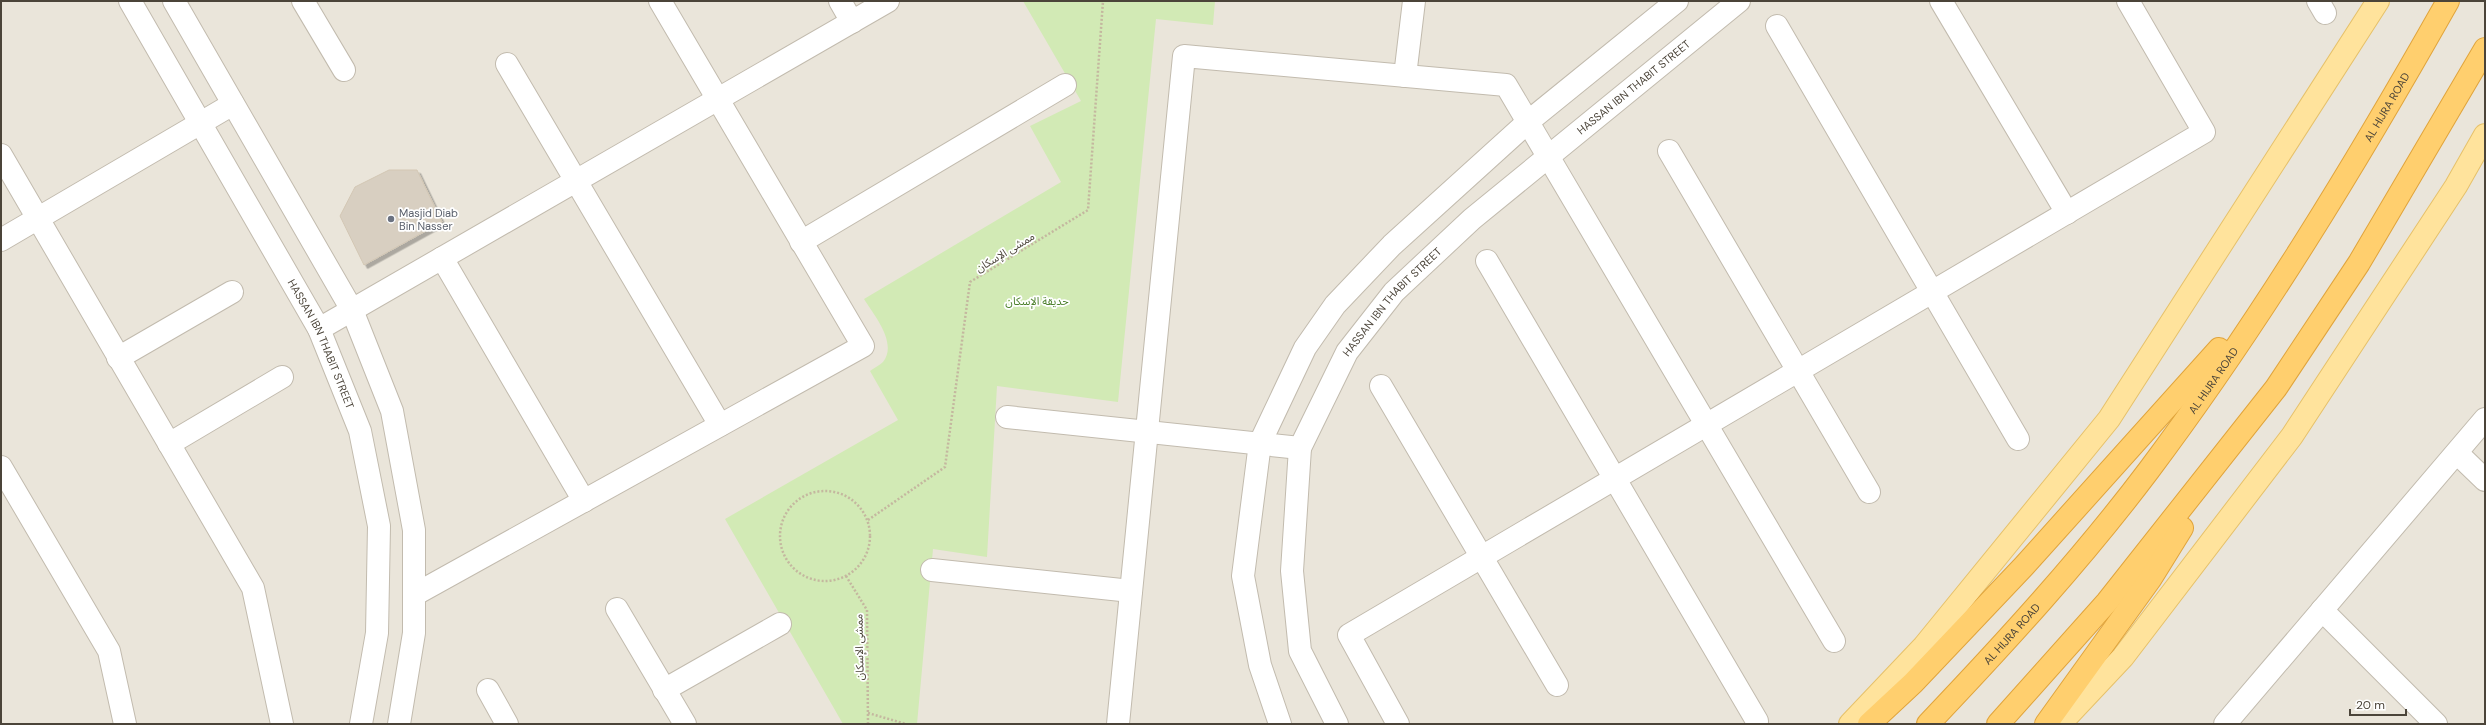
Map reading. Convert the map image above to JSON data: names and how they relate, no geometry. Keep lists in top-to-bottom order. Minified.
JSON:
{"streets":{"highway":["AL HIJRA ROAD"],"street":["HASSAN IBN THABIT STREET"],"path":["ممشى الإسكان"]},"parks":["حديقة الإسكان"],"places":["Masjid Diab Bin Nasser"],"scale_bar":"20 m"}
